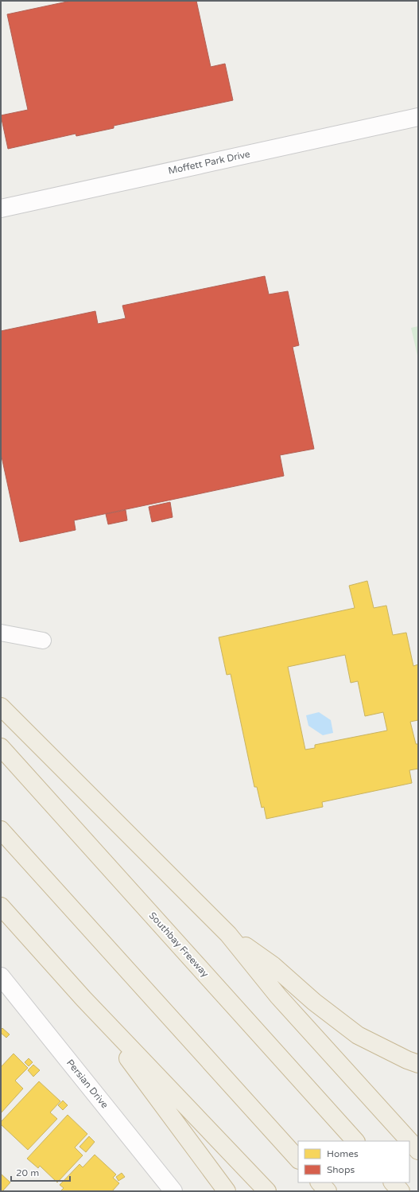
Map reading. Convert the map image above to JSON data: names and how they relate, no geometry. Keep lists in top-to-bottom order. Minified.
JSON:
{"streets":{"highway":["Southbay Freeway"],"street":["Moffett Park Drive","Persian Drive"]},"legend":["Homes","Shops"],"scale_bar":"20 m"}
